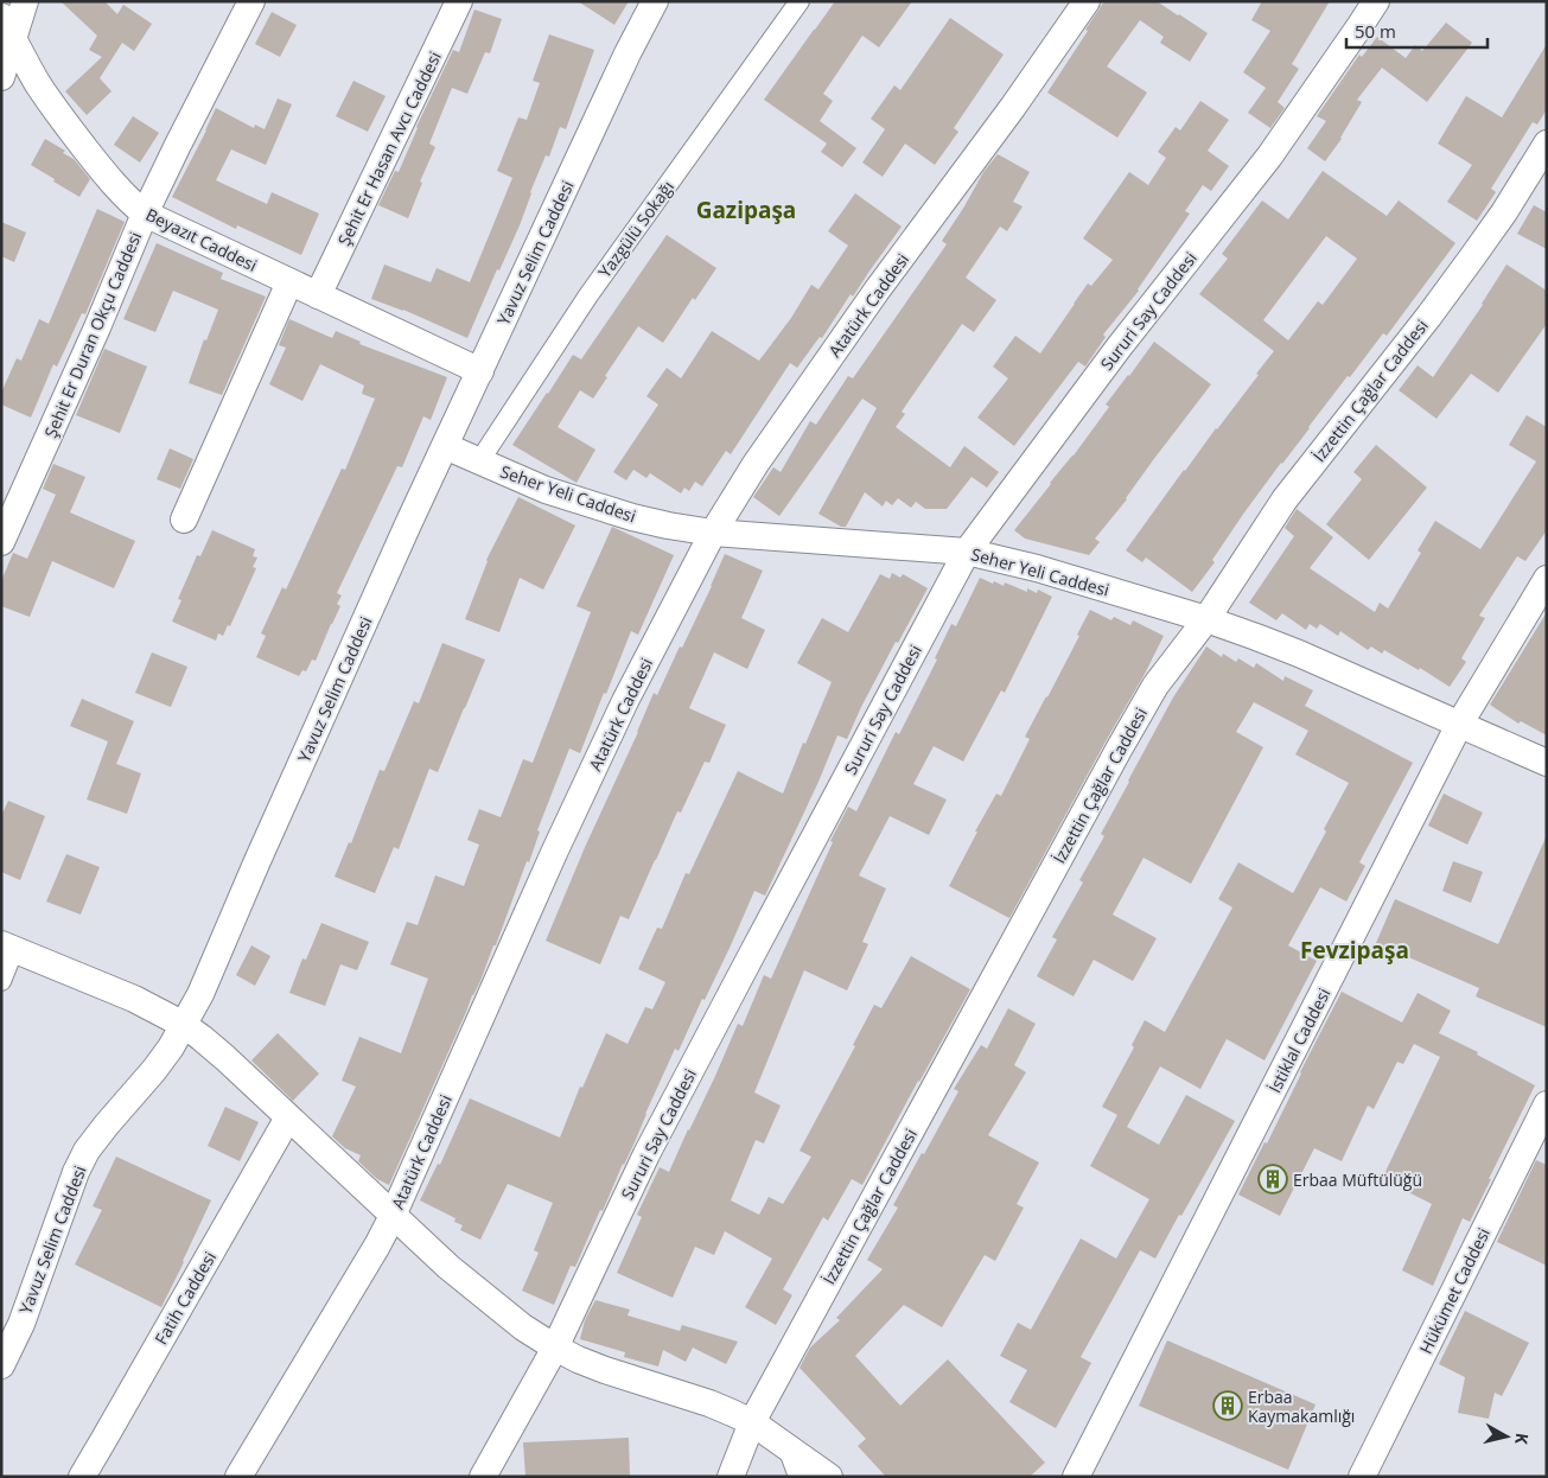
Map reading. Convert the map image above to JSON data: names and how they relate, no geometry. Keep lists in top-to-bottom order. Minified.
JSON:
{"streets":{"street":["Şehit Er Hasan Avcı Caddesi","Yazgülü Sokağı","Beyazıt Caddesi","Yavuz Selim Caddesi","Atatürk Caddesi","Sururi Say Caddesi","Şehit Er Duran Okçu Caddesi","İzzettin Çağlar Caddesi","Seher Yeli Caddesi","İstiklal Caddesi","Hükümet Caddesi","Fatih Caddesi"]},"crossings":[["Şehit Er Hasan Avcı Caddesi","Beyazıt Caddesi"],["Yazgülü Sokağı","Seher Yeli Caddesi"],["Beyazıt Caddesi","Yavuz Selim Caddesi"],["Beyazıt Caddesi","Şehit Er Duran Okçu Caddesi"],["Yavuz Selim Caddesi","Seher Yeli Caddesi"],["Atatürk Caddesi","Seher Yeli Caddesi"],["Sururi Say Caddesi","Seher Yeli Caddesi"],["İzzettin Çağlar Caddesi","Seher Yeli Caddesi"],["Seher Yeli Caddesi","İstiklal Caddesi"]],"districts":["Gazipaşa","Fevzipaşa"],"places":{"building":["Erbaa Müftülüğü","Erbaa Kaymakamlığı"]},"scale_bar":"50 m","north":"right"}
